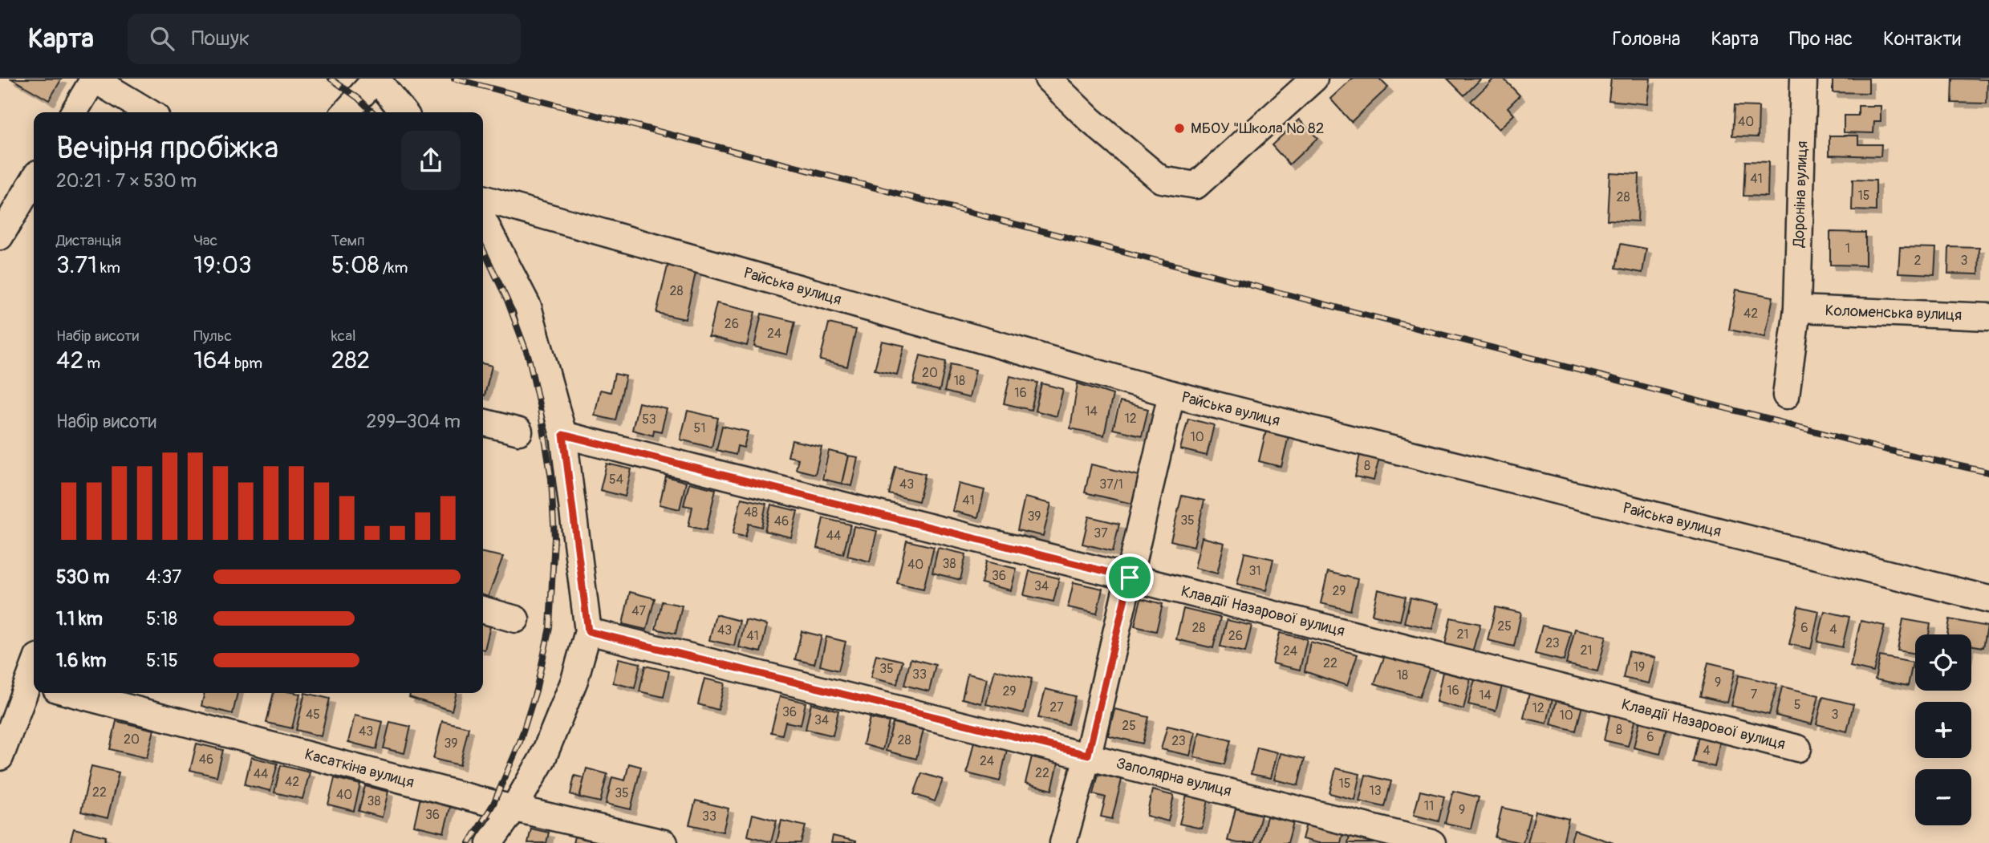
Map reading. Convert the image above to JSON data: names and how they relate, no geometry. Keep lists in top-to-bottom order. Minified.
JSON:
{"streets":{"street":["Дороніна вулиця","Райська вулиця","Коломенська вулиця","Клавдії Назарової вулиця","Касаткіна вулиця","Заполярна вулиця"]},"crossings":[["Дороніна вулиця","Коломенська вулиця"]],"places":["МБОУ \"Школа № 82"],"house_numbers":["40","41","15","28","1","2","3","28","42","26","24","20","18","16","14","12","53","51","10","8","54","43","37/1","41","48","39","35","46","37","44","38","40","31","36","34","29","47","25","28","6","4","43","21","41","26","23","21","24","22","19","35","33","18","9","16","29","7","14","5","27","12","36","45","3","10","34","25","8","43","6","20","28","23","39","4","46","24","22","44","42","15","13","22","35","40","38","11","9","36","33"],"page":{"header":"Карта","search":"Пошук","nav":["Головна","Карта","Про нас","Контакти"],"heading":["Вечірня пробіжка","20:21 · 7 × 530 m"],"stats":[["Дистанція","3.71 km"],["Час","19:03"],["Темп","5:08 /km"],["Набір висоти","42 m"],["Пульс","164 bpm"],["kcal","282"]],"chart":["Набір висоти","299–304 m"],"list":[{"name":"530 m","note":"4:37"},{"name":"1.1 km","note":"5:18"},{"name":"1.6 km","note":"5:15"}],"map_buttons":["+","−"]}}
